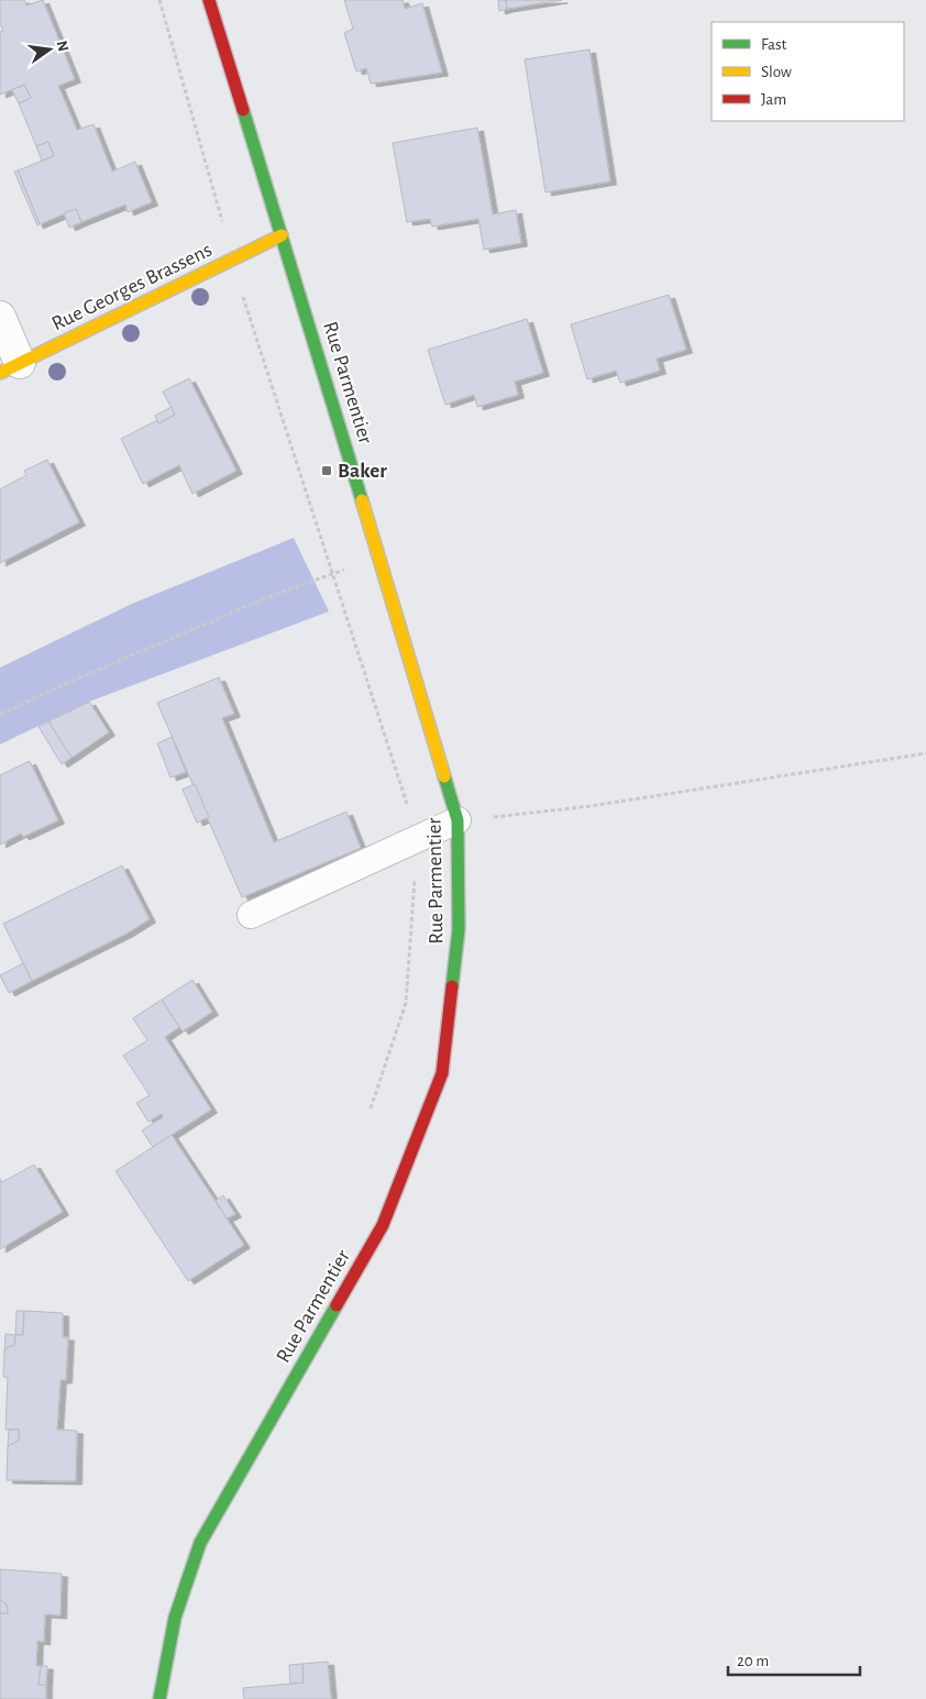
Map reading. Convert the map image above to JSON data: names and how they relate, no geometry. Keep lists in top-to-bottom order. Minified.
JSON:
{"streets":{"street":["Rue Georges Brassens","Rue Parmentier"]},"crossings":[["Rue Georges Brassens","Rue Parmentier"]],"places":{"transit":["Baker"]},"legend":["Fast","Slow","Jam"],"scale_bar":"20 m","north":"right"}
